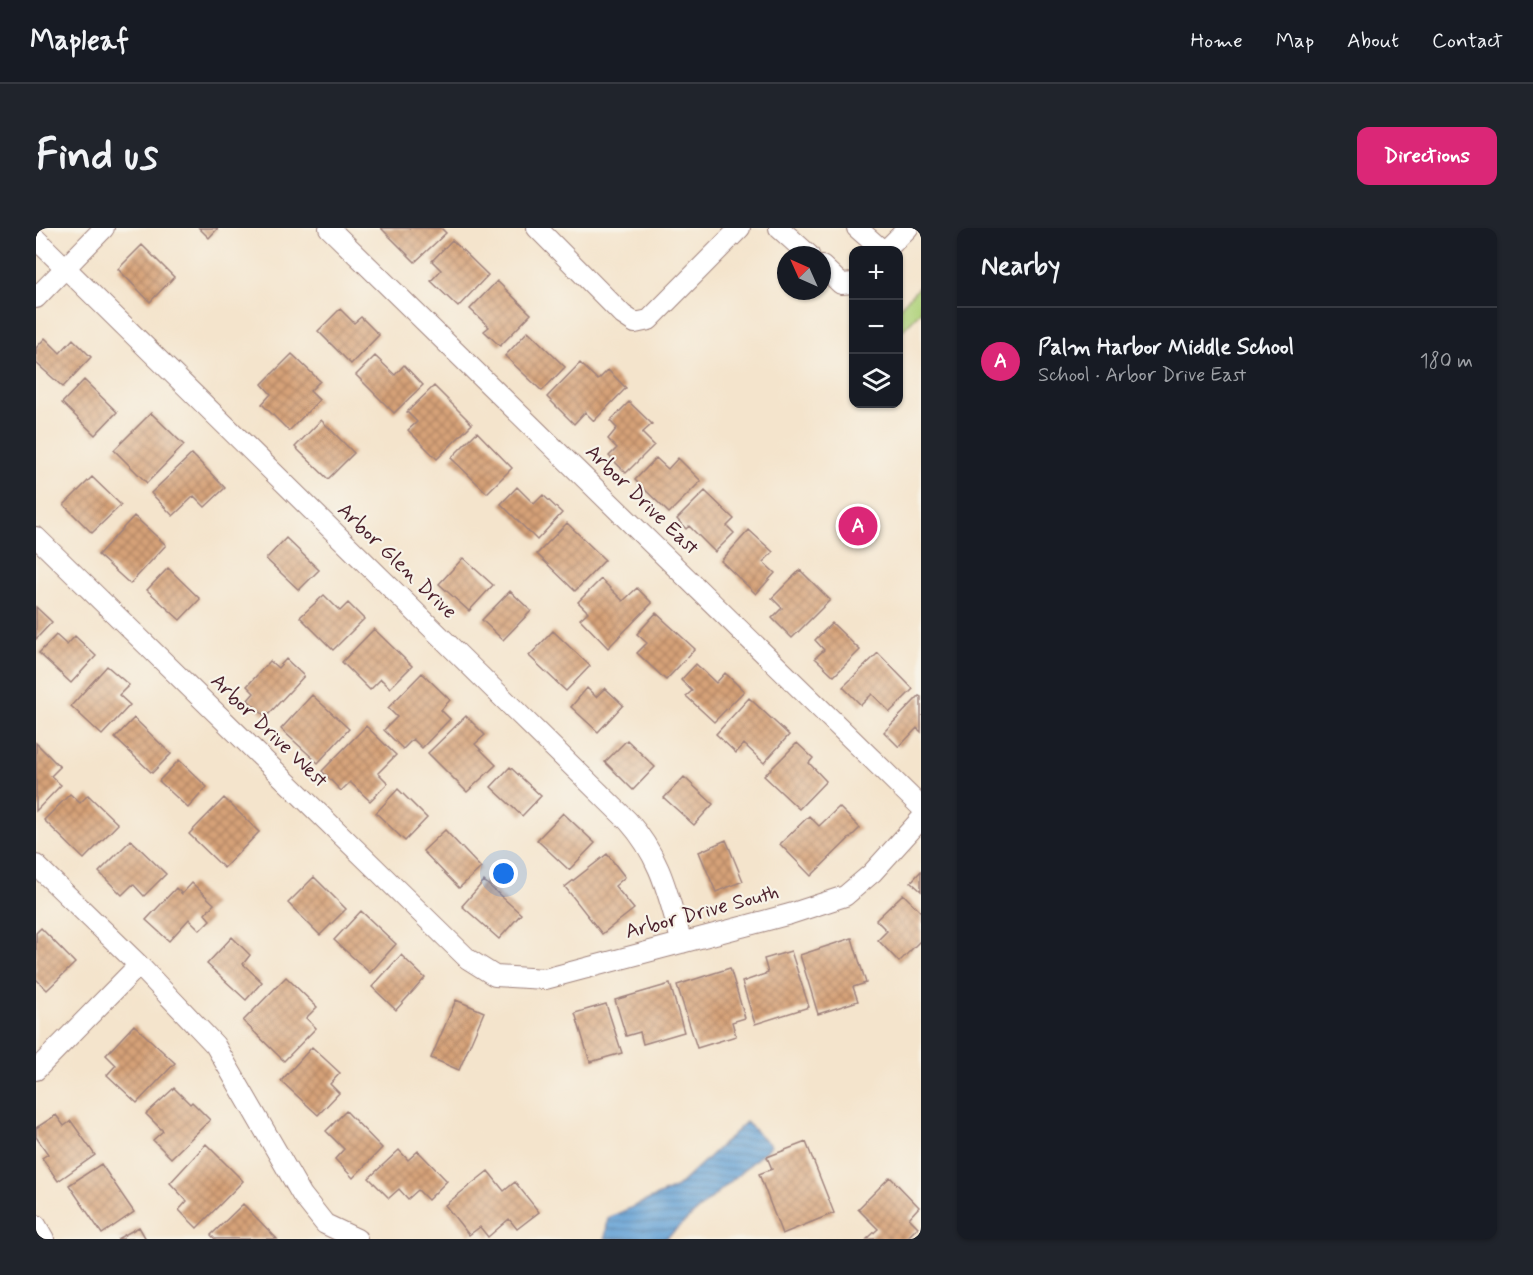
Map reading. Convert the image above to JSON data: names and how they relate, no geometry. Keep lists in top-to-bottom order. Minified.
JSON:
{"streets":{"street":["Arbor Drive East","Arbor Glen Drive","Arbor Drive West","Arbor Drive South"]},"crossings":[["Arbor Glen Drive","Arbor Drive South"],["Arbor Drive West","Arbor Drive South"]],"north":"top left","page":{"header":"Mapleaf","nav":["Home","Map","About","Contact"],"buttons":"Directions","title":"Find us","heading":"Nearby","map_buttons":["+","−"],"list":[{"mark":"A","name":"Palm Harbor Middle School","note":"School · Arbor Drive East","value":"180 m"}],"pins":"A"}}
